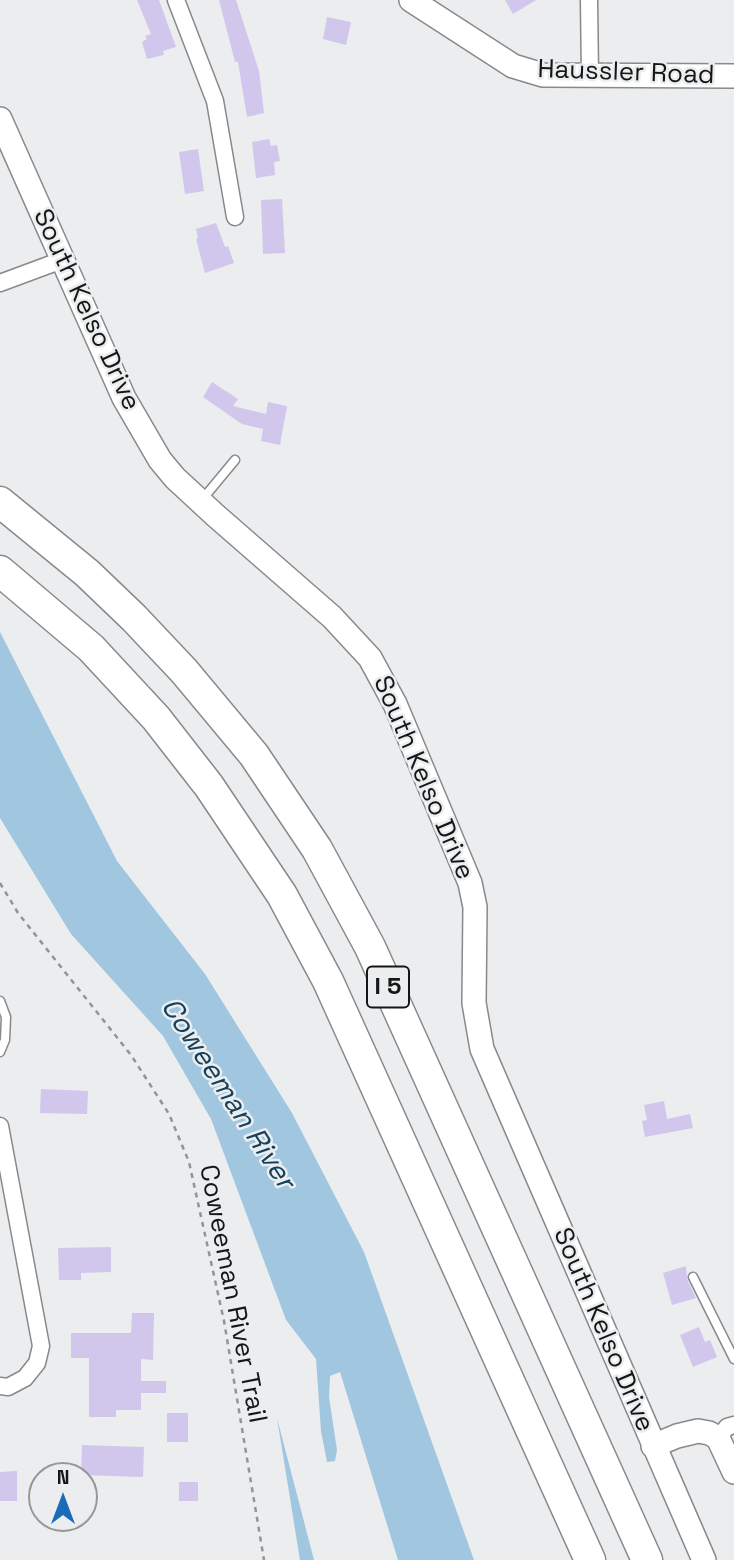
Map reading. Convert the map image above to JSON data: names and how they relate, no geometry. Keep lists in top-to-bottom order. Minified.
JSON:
{"streets":{"highway":["I 5"],"main road":["Haussler Road","South Kelso Drive"],"path":["Coweeman River Trail"]},"water":["Coweeman River"],"north":"top"}
